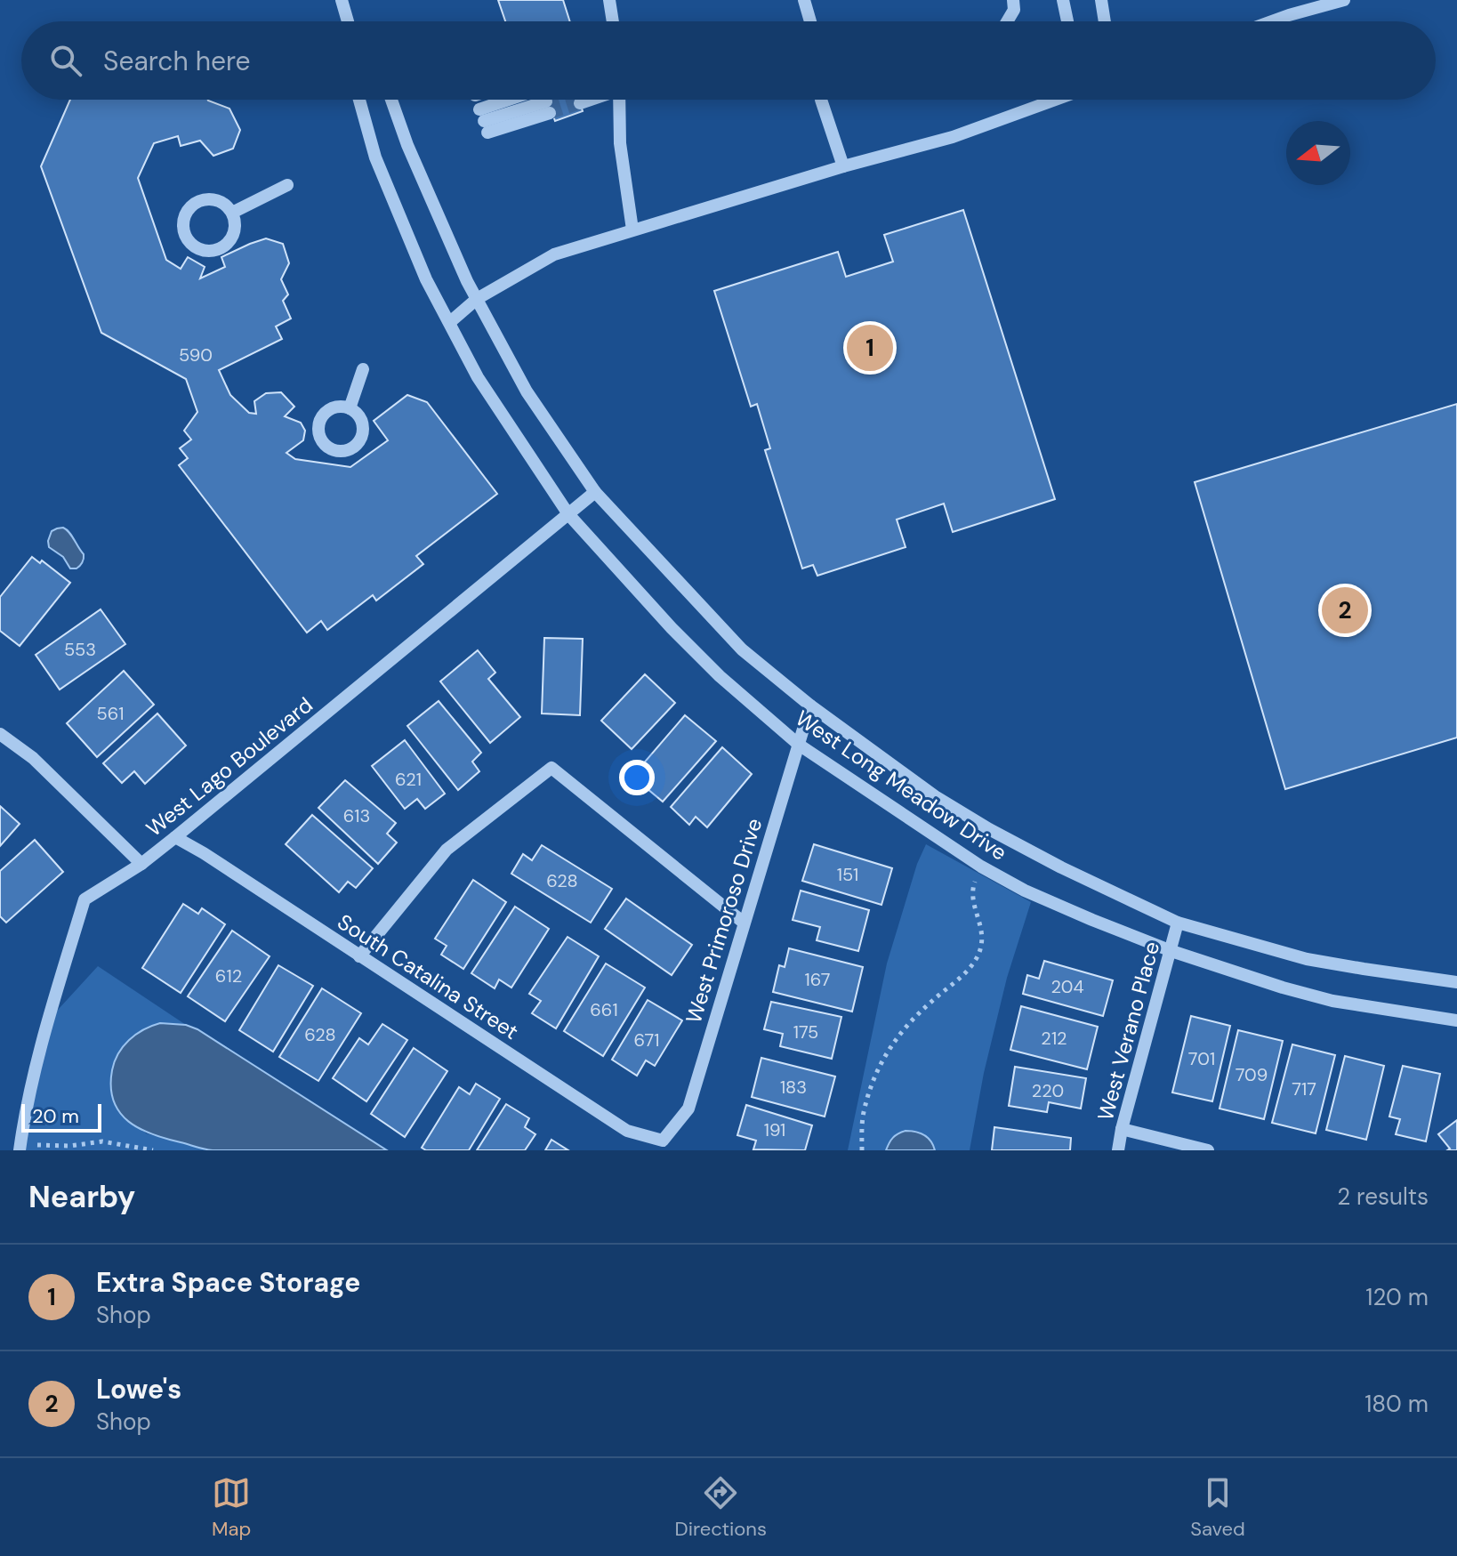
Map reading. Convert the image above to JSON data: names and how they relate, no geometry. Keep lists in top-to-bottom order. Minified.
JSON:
{"streets":{"street":["West Lago Boulevard","West Long Meadow Drive","West Primoroso Drive","South Catalina Street","West Verano Place"]},"crossings":[["West Lago Boulevard","West Long Meadow Drive"],["West Lago Boulevard","South Catalina Street"],["West Long Meadow Drive","West Primoroso Drive"],["West Long Meadow Drive","West Verano Place"],["West Primoroso Drive","South Catalina Street"]],"house_numbers":["590","553","561","621","613","151","628","612","167","204","661","175","628","212","671","701","709","183","717","220","191"],"scale_bar":"20 m","north":"left","page":{"search":"Search here","pins":["1","2"],"scale":"20 m","heading":["Nearby","2 results"],"list":[{"mark":"1","name":"Extra Space Storage","note":"Shop","value":"120 m"},{"mark":"2","name":"Lowe's","note":"Shop","value":"180 m"}],"nav":["Map","Directions","Saved"]}}
